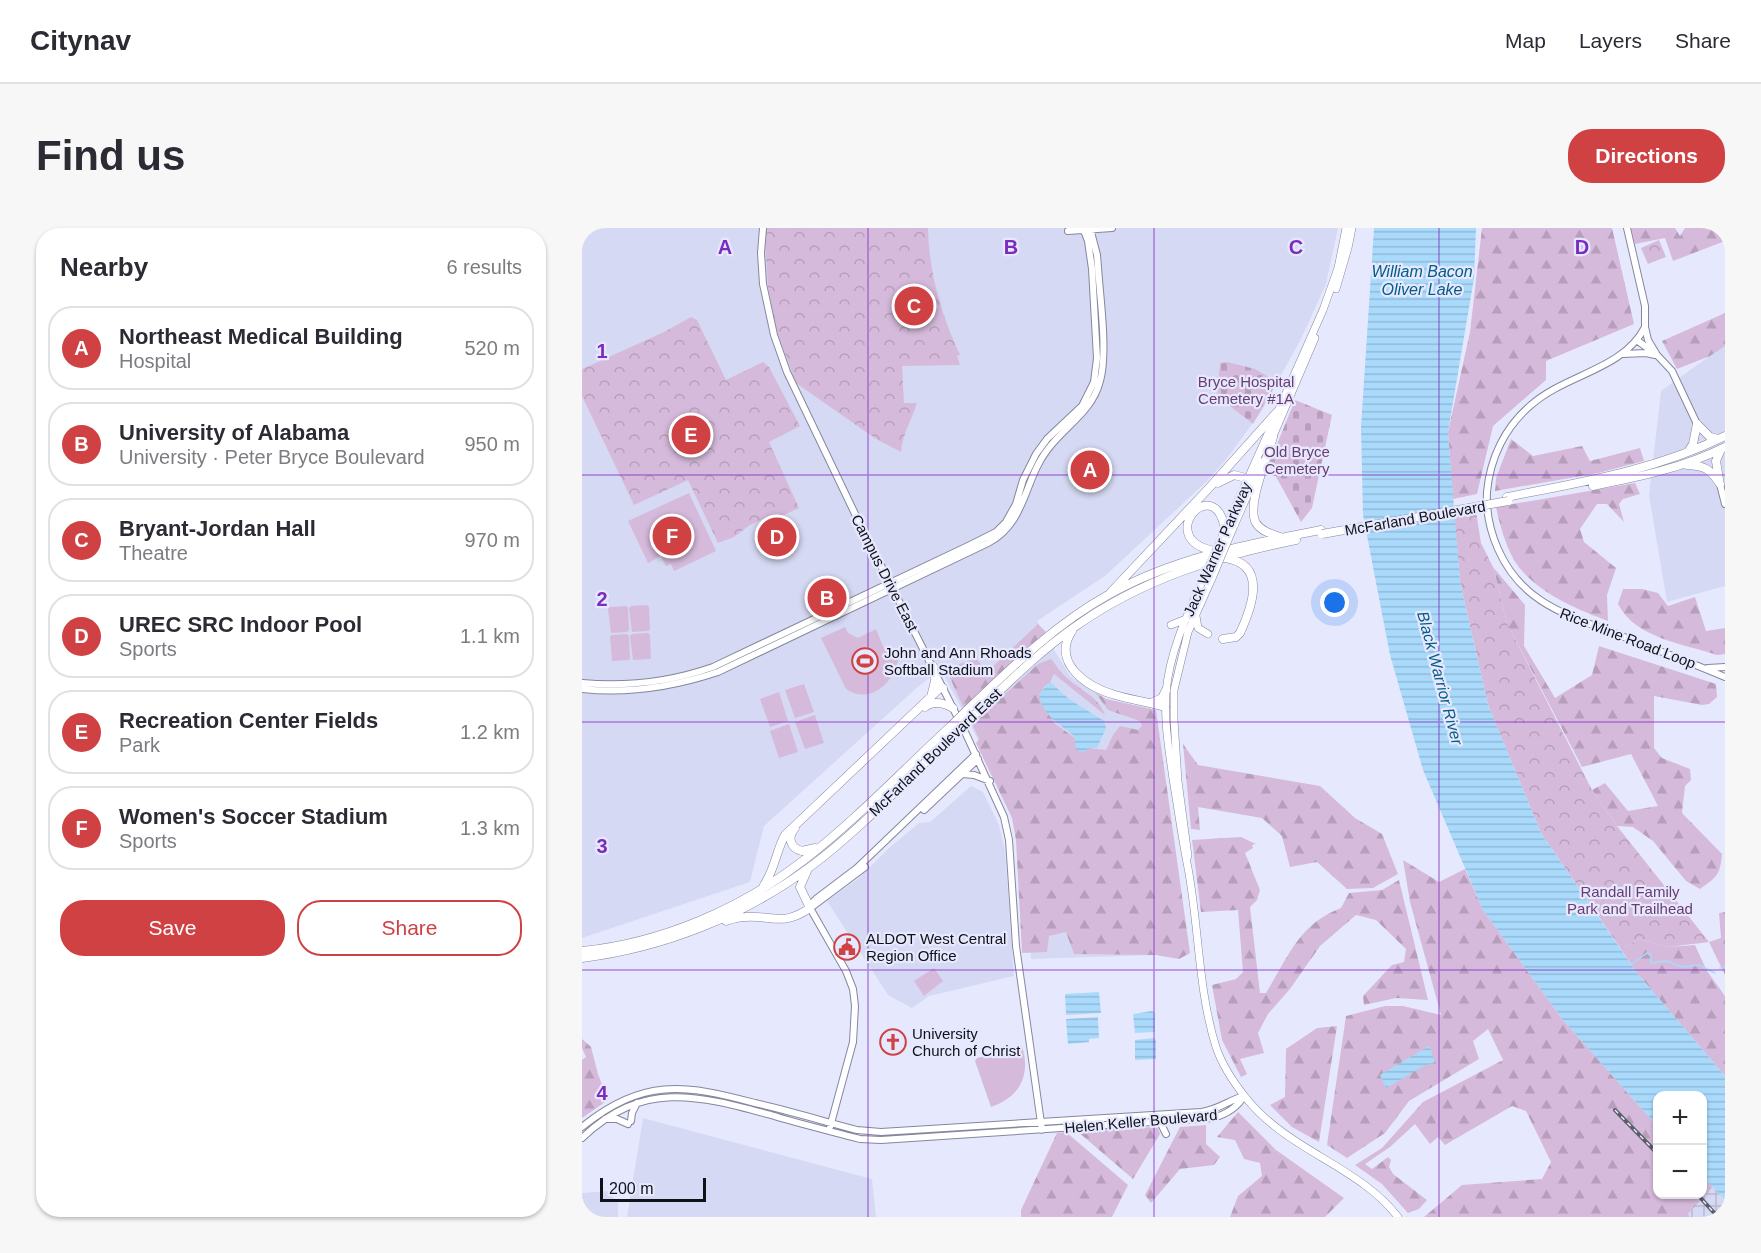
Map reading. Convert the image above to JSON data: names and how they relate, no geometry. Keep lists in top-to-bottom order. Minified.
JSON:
{"streets":{"highway":["McFarland Boulevard","McFarland Boulevard East"],"main road":["Jack Warner Parkway"],"street":["Campus Drive East","Rice Mine Road Loop","Helen Keller Boulevard"]},"crossings":[["McFarland Boulevard","McFarland Boulevard East"],["Campus Drive East","Helen Keller Boulevard"]],"water":["William Bacon Oliver Lake","Black Warrior River"],"parks":["Bryce Hospital Cemetery #1A","Old Bryce Cemetery","Randall Family Park and Trailhead"],"places":{"sports":["John and Ann Rhoads Softball Stadium"],"public building":["ALDOT West Central Region Office"],"church":["University Church of Christ"]},"scale_bar":"200 m","page":{"header":"Citynav","nav":["Map","Layers","Share"],"buttons":["Directions",["Save","Share"]],"title":"Find us","heading":["Nearby","6 results"],"pins":["C","E","A","F","D","B"],"list":[{"mark":"A","name":"Northeast Medical Building","note":"Hospital","value":"520 m"},{"mark":"B","name":"University of Alabama","note":"University · Peter Bryce Boulevard","value":"950 m"},{"mark":"C","name":"Bryant-Jordan Hall","note":"Theatre","value":"970 m"},{"mark":"D","name":"UREC SRC Indoor Pool","note":"Sports","value":"1.1 km"},{"mark":"E","name":"Recreation Center Fields","note":"Park","value":"1.2 km"},{"mark":"F","name":"Women's Soccer Stadium","note":"Sports","value":"1.3 km"}],"map_buttons":["+","−"],"scale":"200 m"},"grid":{"columns":["A","B","C","D"],"rows":["1","2","3","4"]}}
